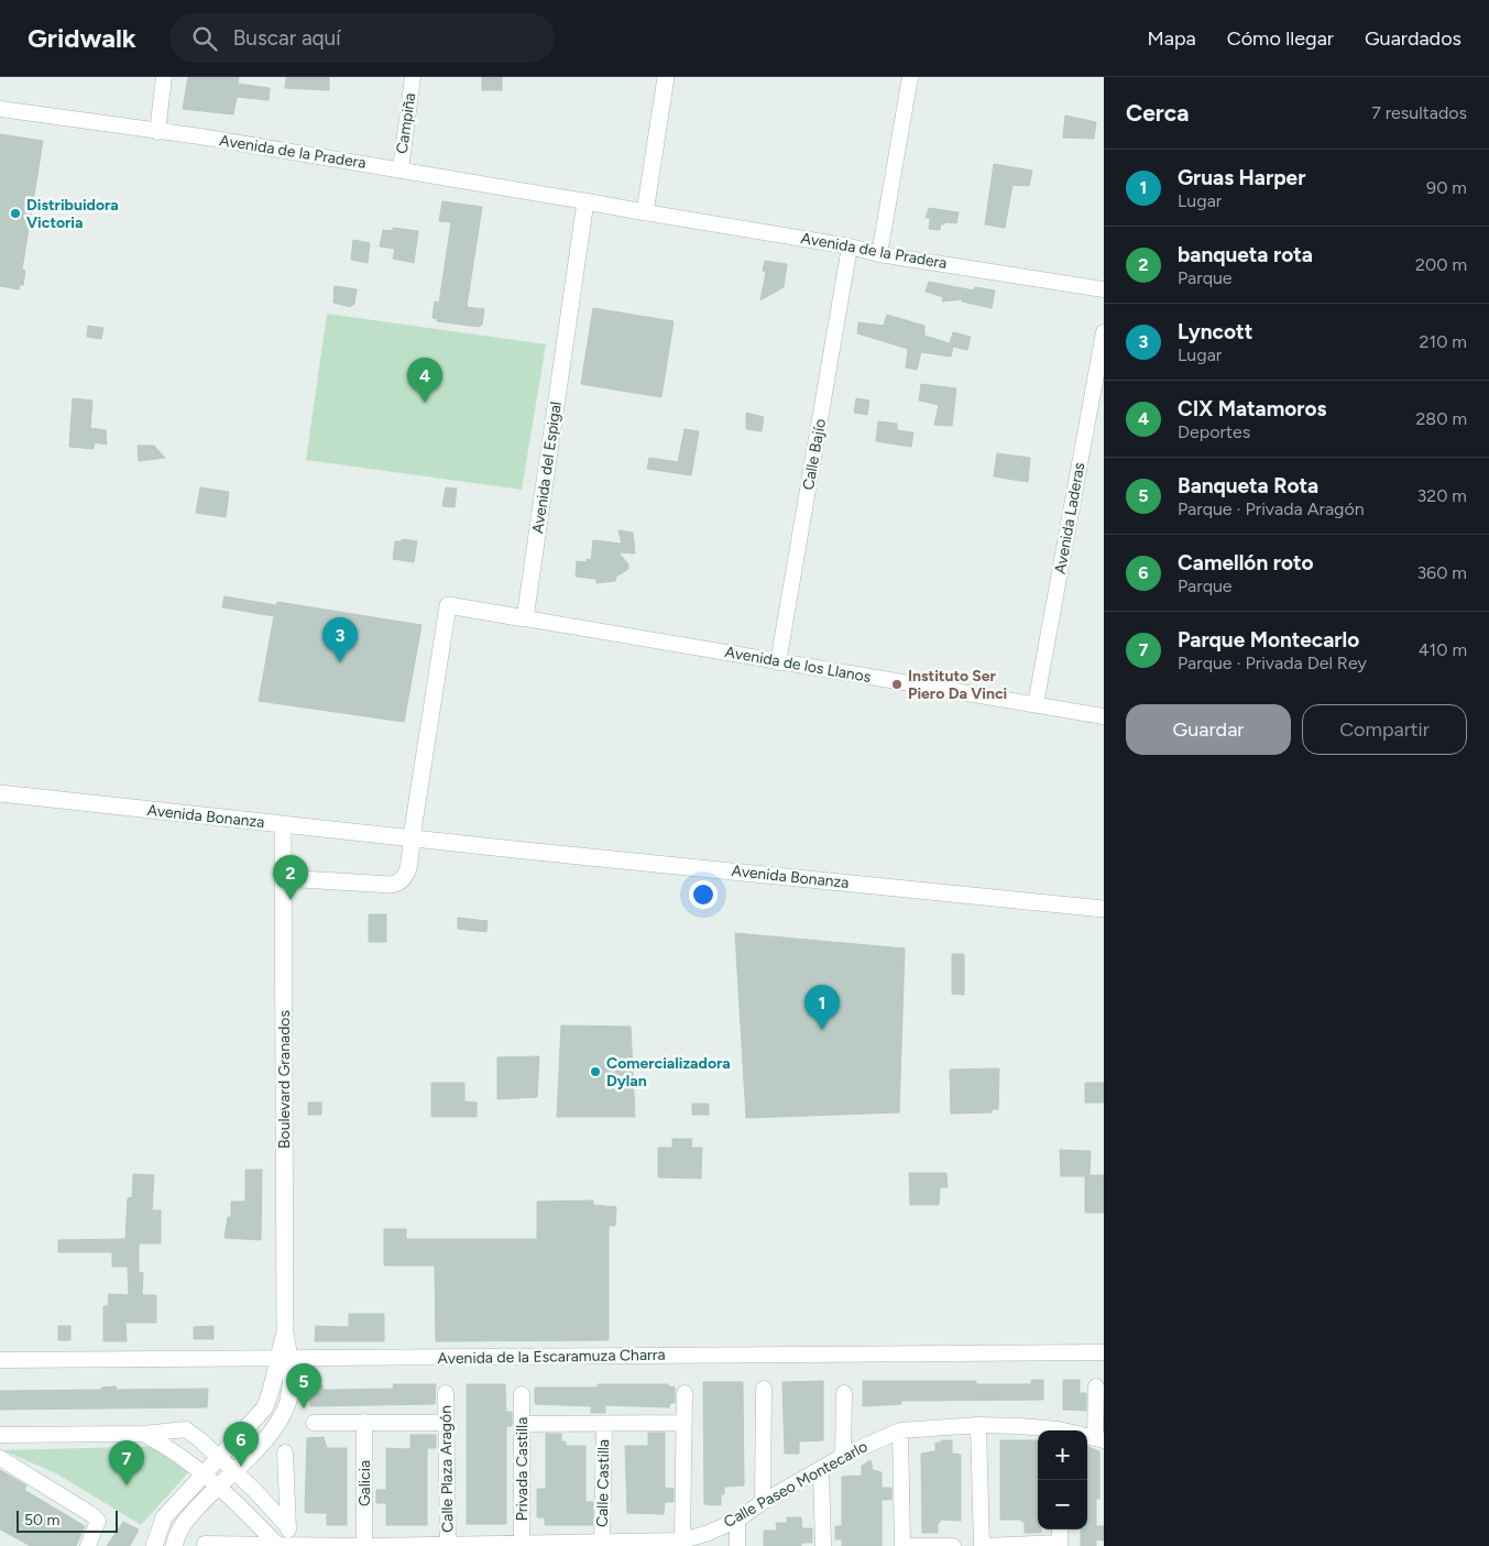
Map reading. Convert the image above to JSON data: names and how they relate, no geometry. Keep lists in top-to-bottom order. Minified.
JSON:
{"streets":{"street":["Campiña","Avenida de la Pradera","Calle Bajío","Avenida del Espigal","Avenida Laderas","Avenida de los Llanos","Avenida Bonanza","Boulevard Granados","Avenida de la Escaramuza Charra","Calle Plaza Aragón","Privada Castilla","Galicia","Calle Castilla","Calle Paseo Montecarlo"]},"crossings":[["Campiña","Avenida de la Pradera"],["Avenida de la Pradera","Calle Bajío"],["Avenida de la Pradera","Avenida del Espigal"],["Calle Bajío","Avenida de los Llanos"],["Avenida del Espigal","Avenida de los Llanos"],["Avenida Laderas","Avenida de los Llanos"],["Avenida Bonanza","Boulevard Granados"],["Boulevard Granados","Avenida de la Escaramuza Charra"],["Calle Plaza Aragón","Calle Paseo Montecarlo"],["Privada Castilla","Calle Castilla"],["Privada Castilla","Calle Paseo Montecarlo"],["Galicia","Calle Paseo Montecarlo"],["Calle Castilla","Calle Paseo Montecarlo"]],"places":["Distribuidora Victoria","Instituto Ser Piero Da Vinci","Comercializadora Dylan"],"scale_bar":"50 m","page":{"header":"Gridwalk","search":"Buscar aquí","nav":["Mapa","Cómo llegar","Guardados"],"heading":["Cerca","7 resultados"],"list":[{"mark":"1","name":"Gruas Harper","note":"Lugar","value":"90 m"},{"mark":"2","name":"banqueta rota","note":"Parque","value":"200 m"},{"mark":"3","name":"Lyncott","note":"Lugar","value":"210 m"},{"mark":"4","name":"CIX Matamoros","note":"Deportes","value":"280 m"},{"mark":"5","name":"Banqueta Rota","note":"Parque · Privada Aragón","value":"320 m"},{"mark":"6","name":"Camellón roto","note":"Parque","value":"360 m"},{"mark":"7","name":"Parque Montecarlo","note":"Parque · Privada Del Rey","value":"410 m"}],"pins":["4","3","2","1","5","6","7"],"buttons":["Guardar","Compartir"],"map_buttons":["+","−"],"scale":"50 m"}}
